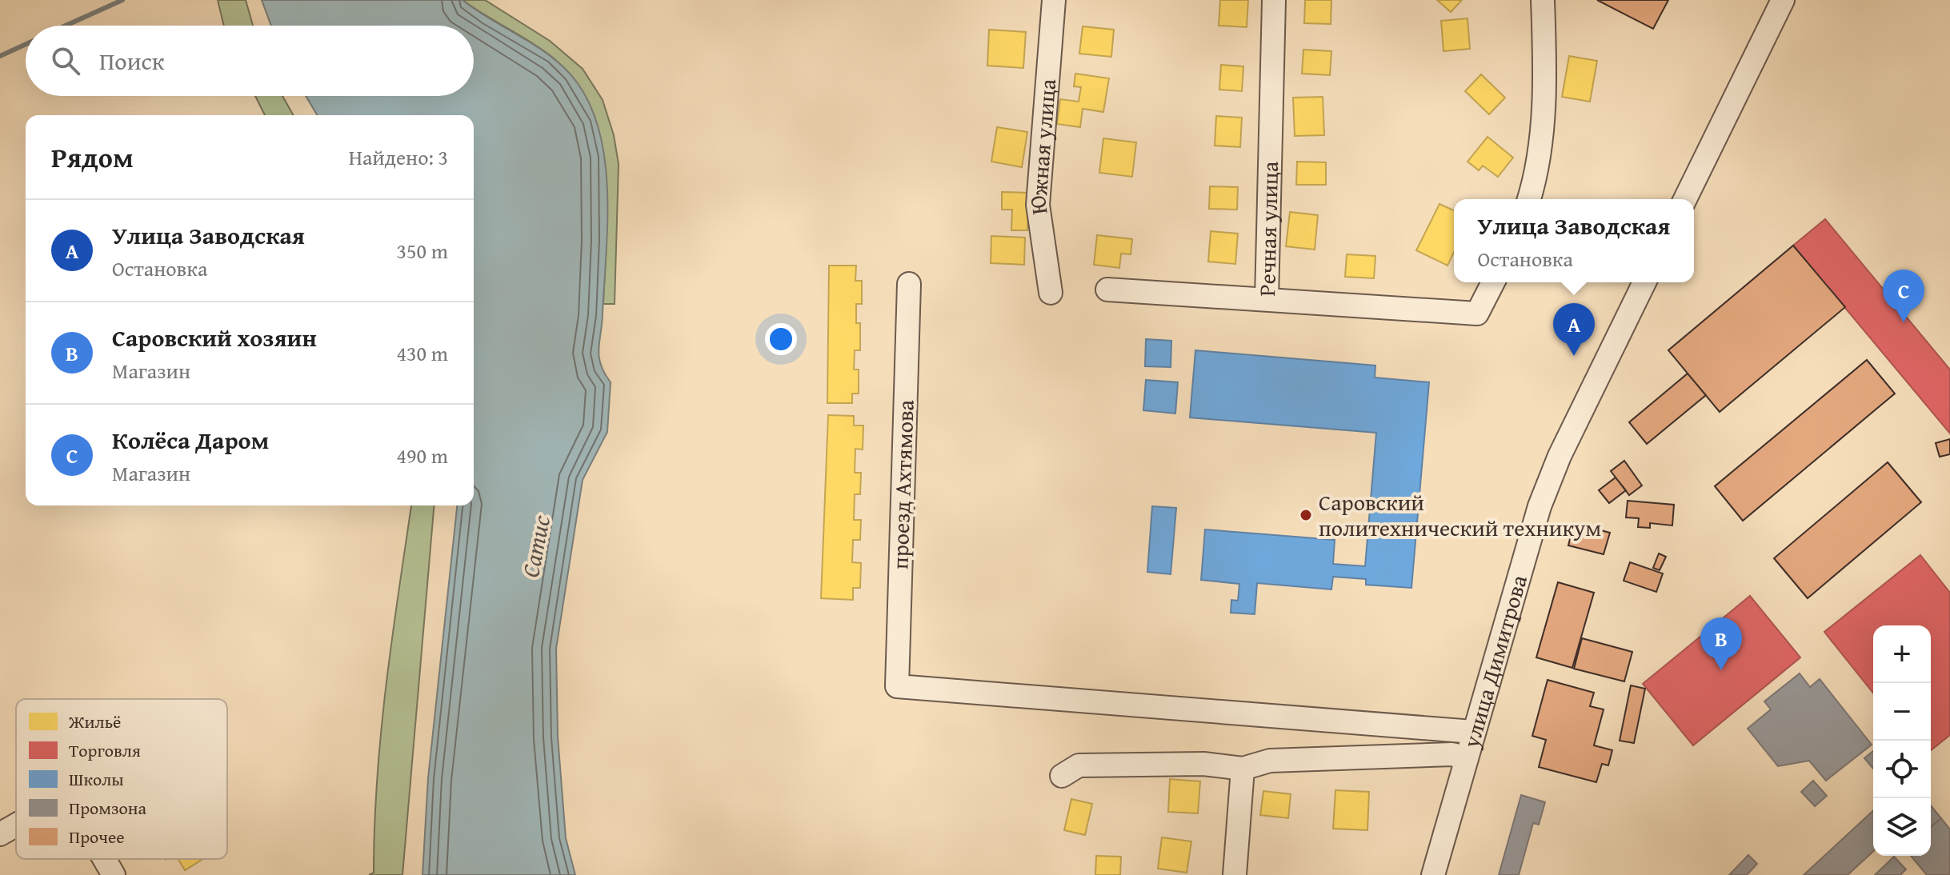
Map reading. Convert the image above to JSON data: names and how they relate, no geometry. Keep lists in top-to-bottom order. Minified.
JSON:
{"streets":{"street":["Южная улица","Речная улица","проезд Ахтямова","улица Димитрова"]},"crossings":[["проезд Ахтямова","улица Димитрова"]],"water":["Сатис"],"places":["Саровский политехнический техникум"],"legend":["Жильё","Торговля","Школы","Промзона","Прочее"],"page":{"search":"Поиск","heading":["Рядом","Найдено: 3"],"list":[{"mark":"A","name":"Улица Заводская","note":"Остановка","value":"350 m"},{"mark":"B","name":"Саровский хозяин","note":"Магазин","value":"430 m"},{"mark":"C","name":"Колёса Даром","note":"Магазин","value":"490 m"}],"popup":["Улица Заводская","Остановка"],"pins":["C","A","B"],"map_buttons":["+","−"]}}
